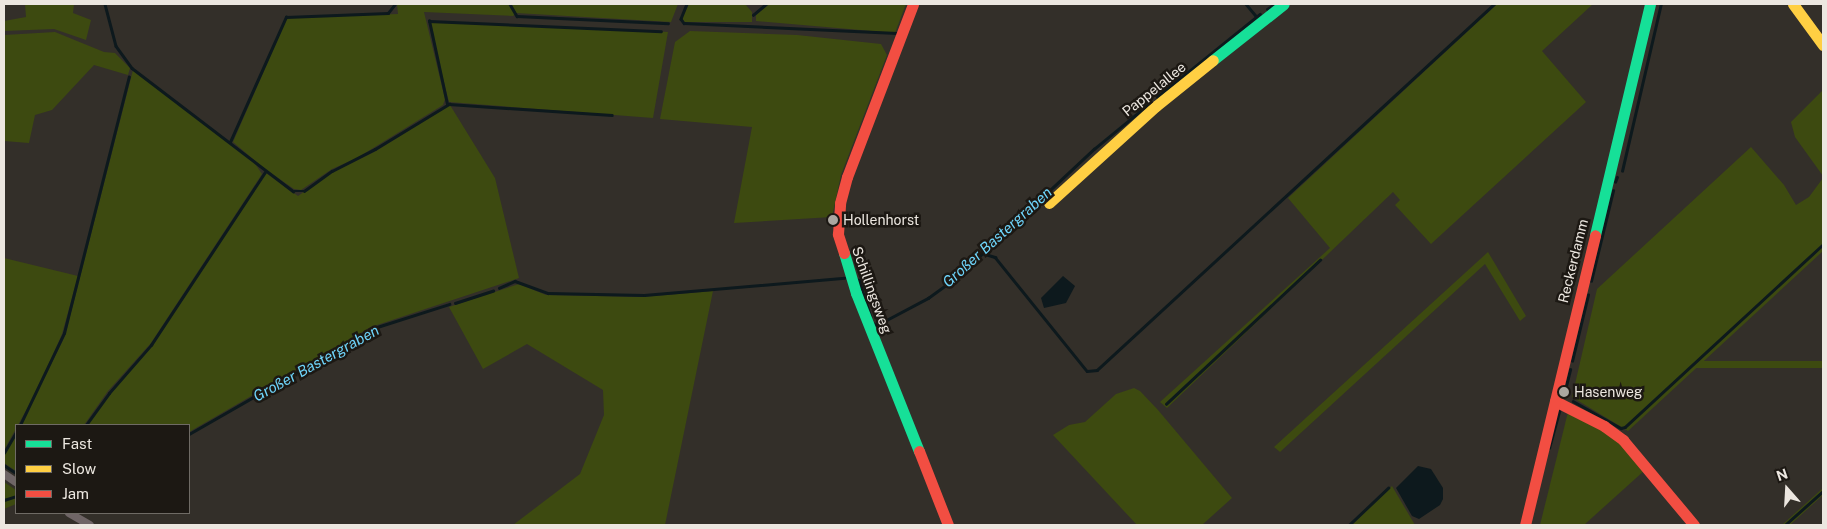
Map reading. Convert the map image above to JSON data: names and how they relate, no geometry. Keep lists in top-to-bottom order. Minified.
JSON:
{"streets":{"street":["Pappelallee","Reckerdamm","Schillingsweg"]},"water":["Großer Bastergraben"],"places":["Hollenhorst","Hasenweg"],"legend":["Fast","Slow","Jam"],"north":"top"}
